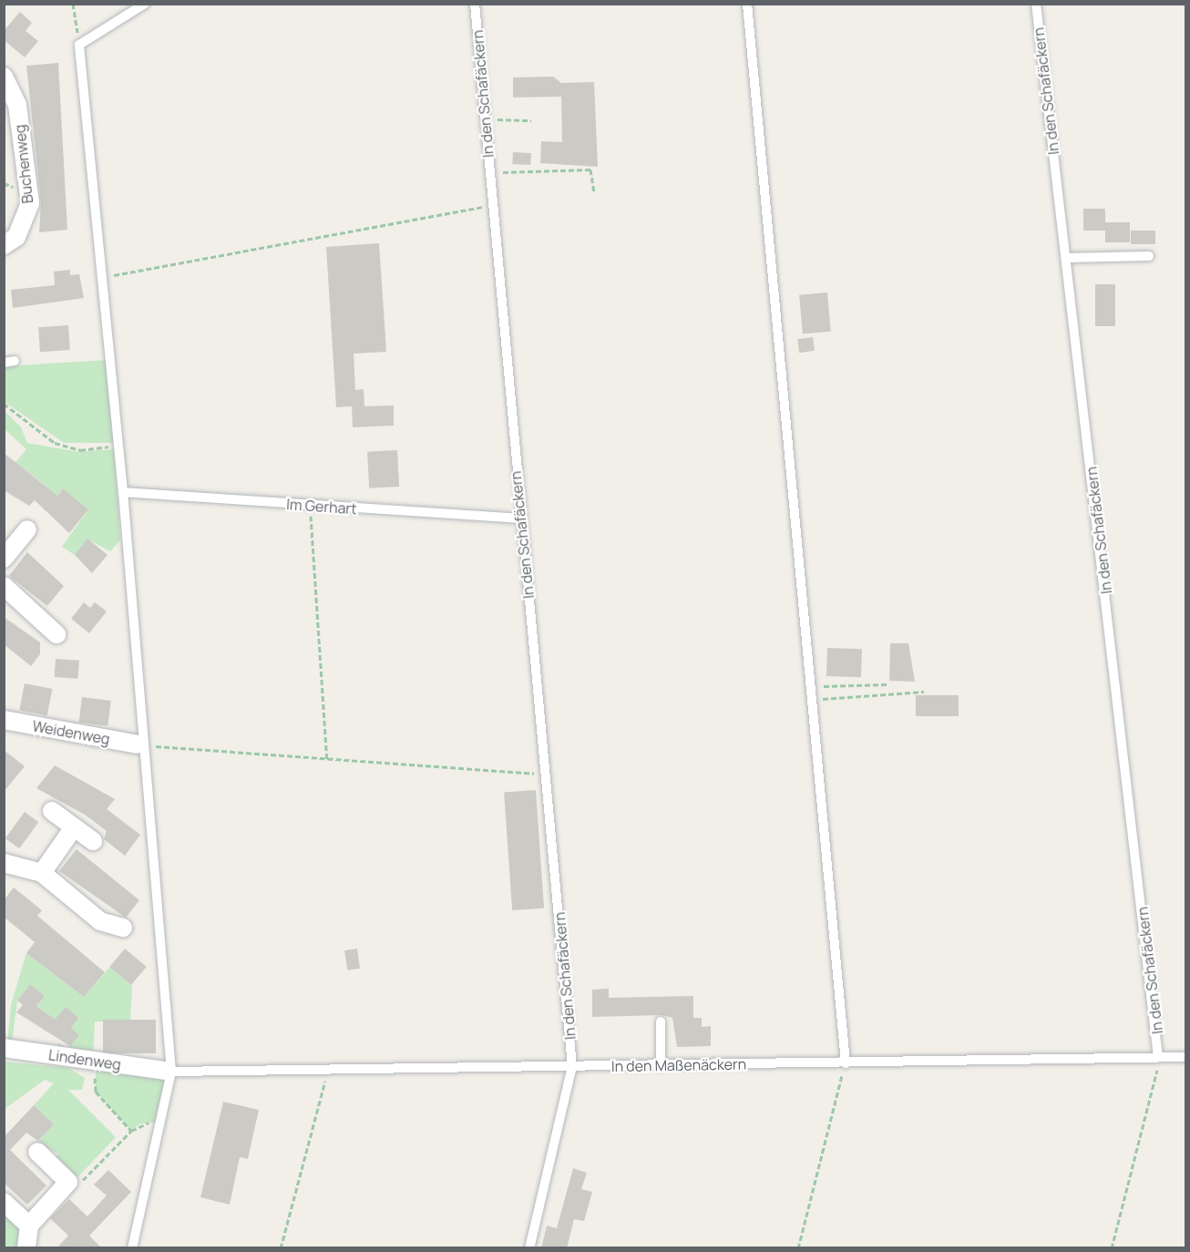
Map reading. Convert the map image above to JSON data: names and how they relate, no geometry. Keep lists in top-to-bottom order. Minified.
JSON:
{"streets":{"street":["Buchenweg","Weidenweg","Lindenweg"],"lane":["In den Schafäckern","Im Gerhart","In den Maßenäckern"]},"crossings":[["In den Schafäckern","Im Gerhart"],["In den Schafäckern","In den Maßenäckern"],["Lindenweg","In den Maßenäckern"]]}
